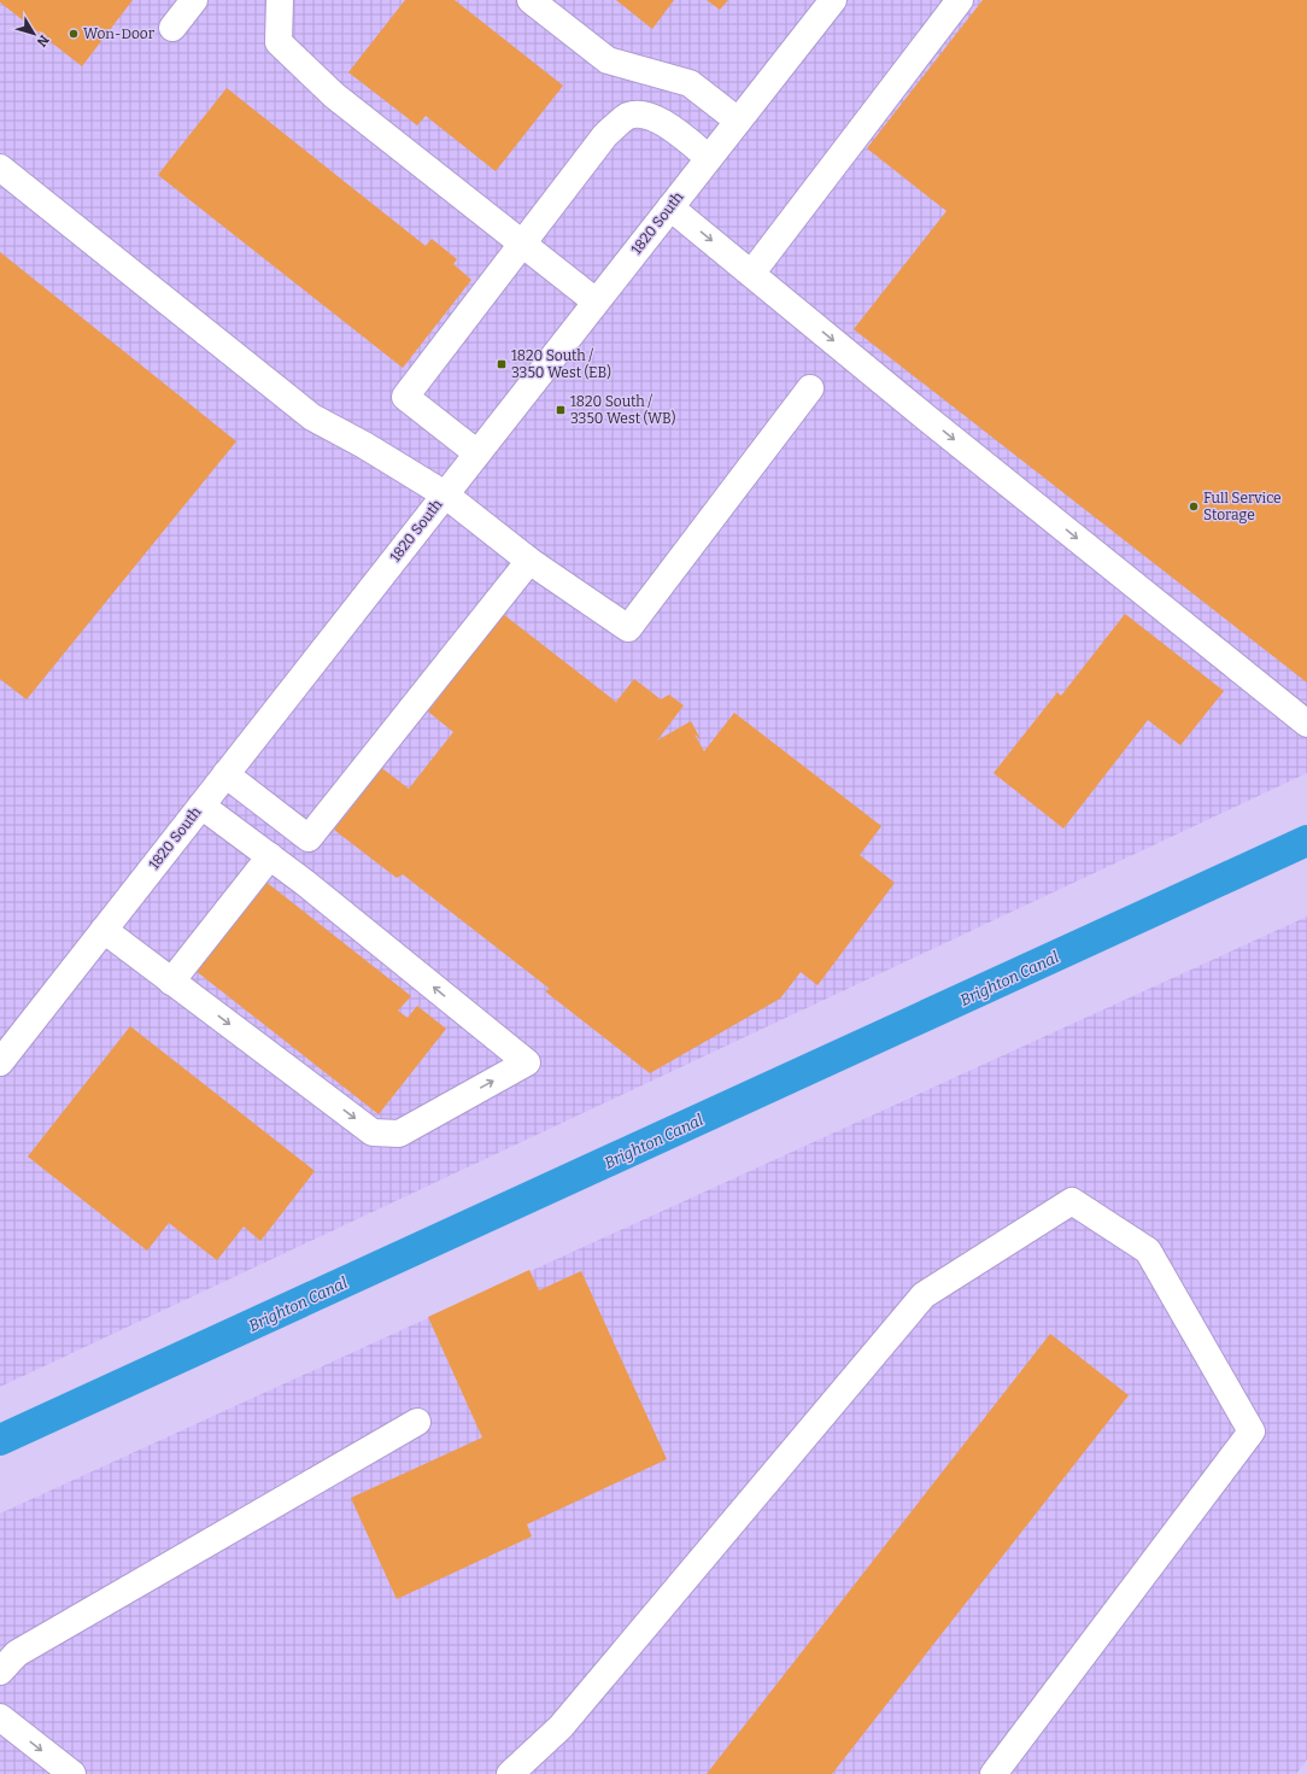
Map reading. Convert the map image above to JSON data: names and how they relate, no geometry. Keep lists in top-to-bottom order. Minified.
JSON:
{"streets":{"street":["1820 South"]},"water":["Brighton Canal"],"places":{"other":["Won-Door","Full Service Storage"],"transit":["1820 South / 3350 West (EB)","1820 South / 3350 West (WB)"]},"north":"bottom right"}
